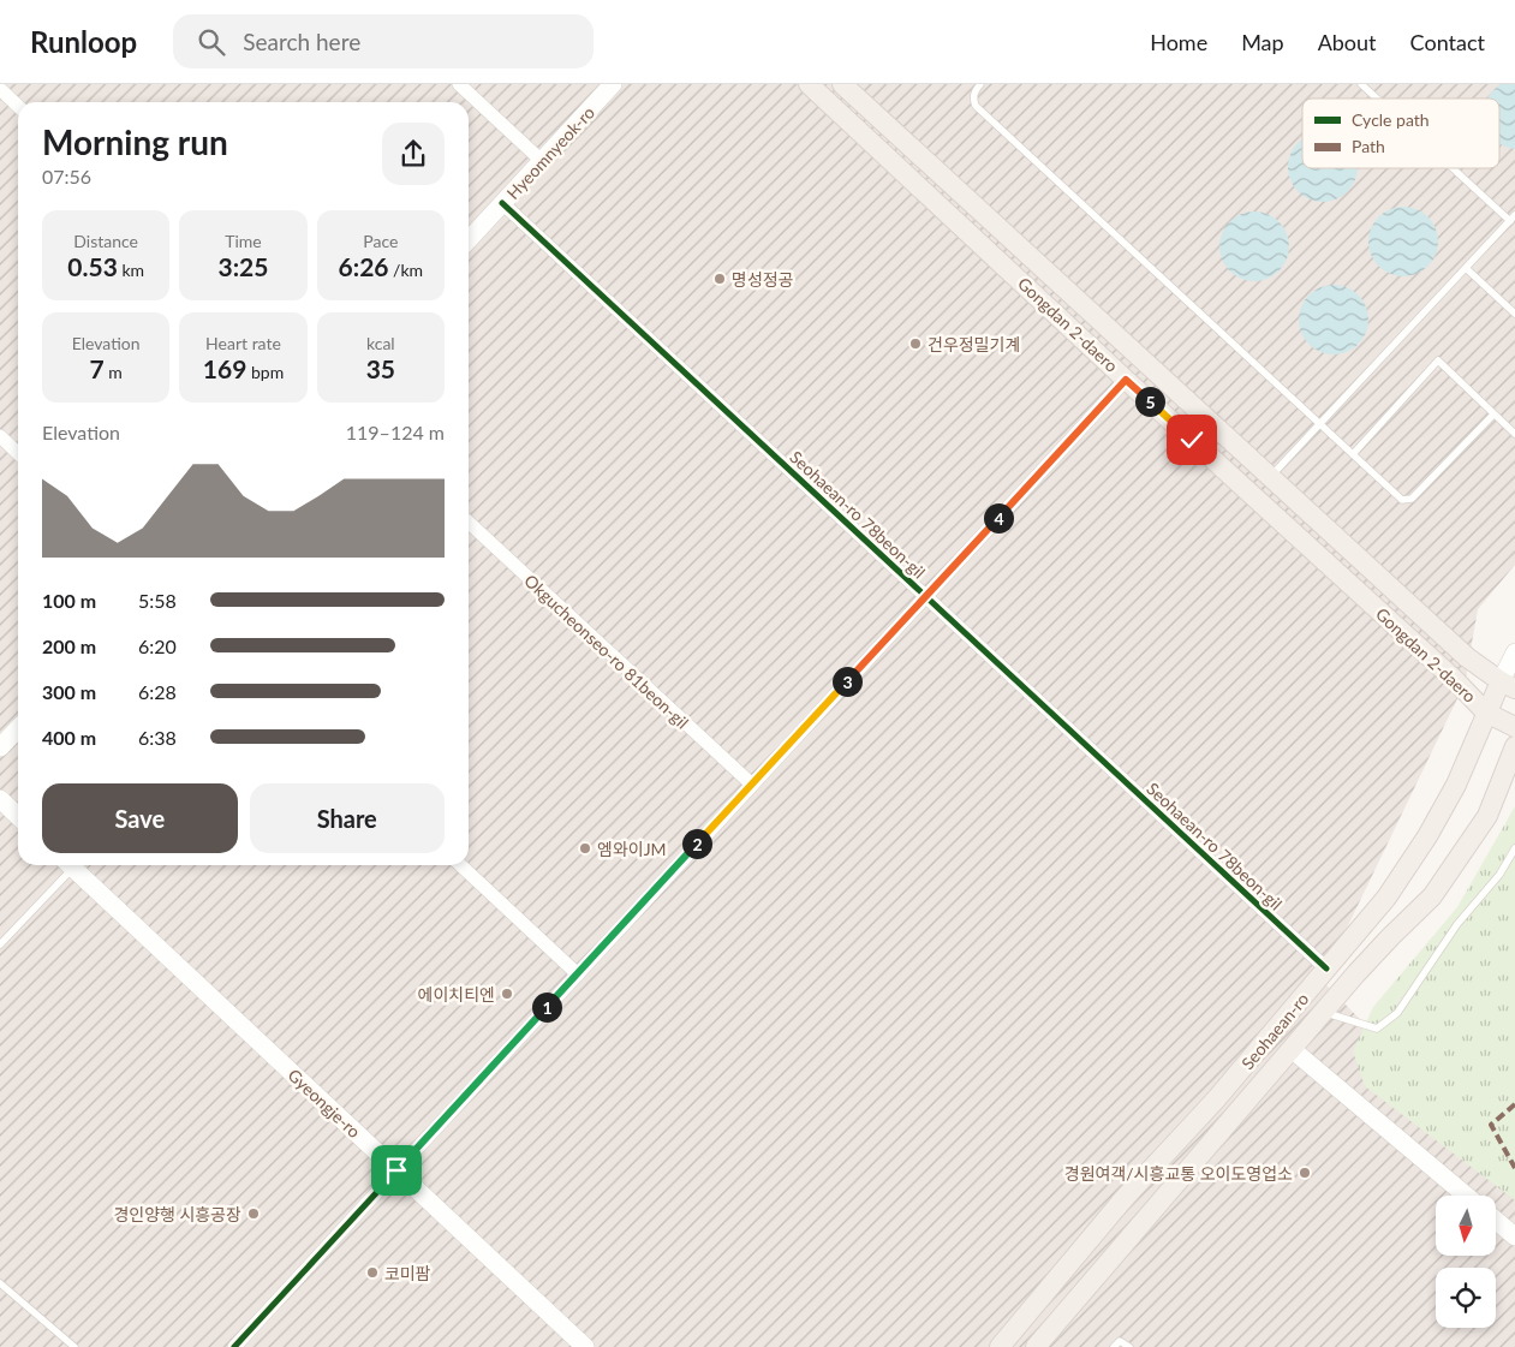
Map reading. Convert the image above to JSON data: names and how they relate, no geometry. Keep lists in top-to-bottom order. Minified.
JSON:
{"streets":{"main road":["Gongdan 2-daero","Seohaean-ro"],"street":["Hyeomnyeok-ro","Seohaean-ro 78beon-gil","Okgucheonseo-ro 81beon-gil","Gyeongje-ro"]},"crossings":[["Hyeomnyeok-ro","Seohaean-ro 78beon-gil"],["Gongdan 2-daero","Seohaean-ro"],["Seohaean-ro 78beon-gil","Seohaean-ro"]],"places":["명성정공","건우정밀기계","엠와이JM","에이치티엔","경원여객/시흥교통 오이도영업소","경인양행 시흥공장","코미팜"],"legend":["Cycle path","Path"],"north":"bottom","page":{"header":"Runloop","search":"Search here","nav":["Home","Map","About","Contact"],"heading":["Morning run","07:56"],"stats":[["Distance","0.53 km"],["Time","3:25"],["Pace","6:26 /km"],["Elevation","7 m"],["Heart rate","169 bpm"],["kcal","35"]],"pins":["5","4","3","2","1"],"chart":["Elevation","119–124 m"],"list":[{"name":"100 m","note":"5:58"},{"name":"200 m","note":"6:20"},{"name":"300 m","note":"6:28"},{"name":"400 m","note":"6:38"}],"buttons":["Save","Share"]}}
